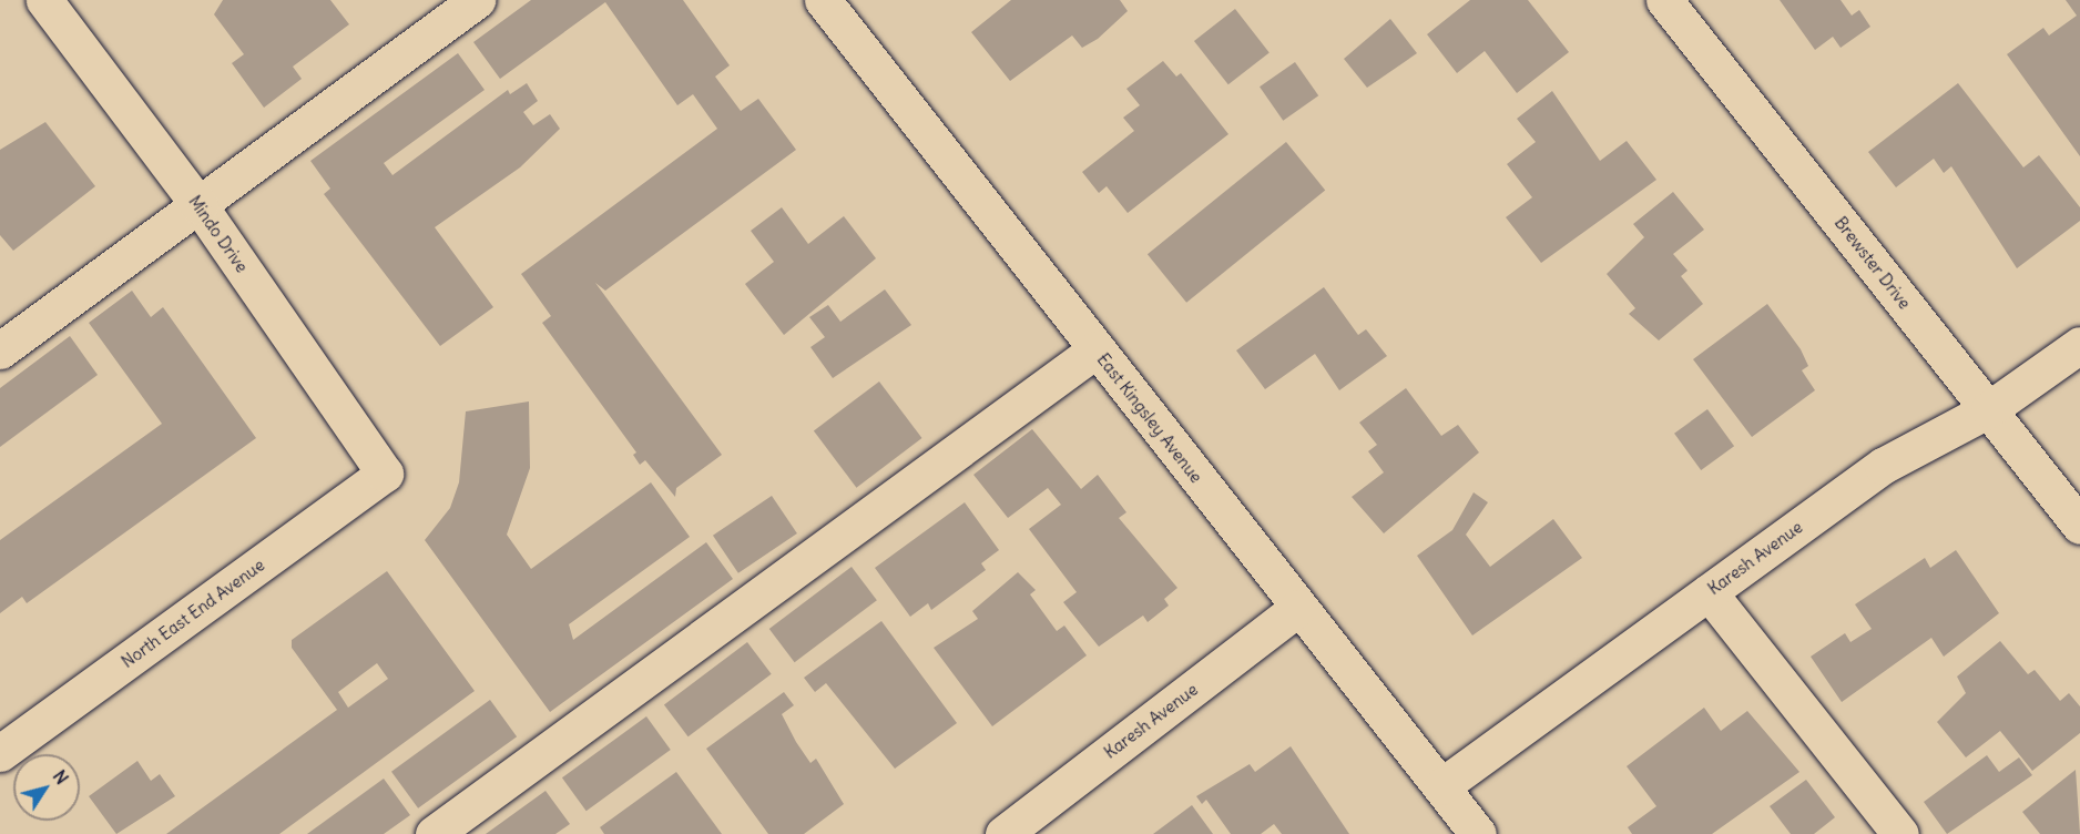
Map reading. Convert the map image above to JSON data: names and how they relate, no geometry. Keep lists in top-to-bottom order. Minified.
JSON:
{"streets":{"street":["Mindo Drive","Brewster Drive","East Kingsley Avenue","Karesh Avenue","North East End Avenue"]},"crossings":[["Mindo Drive","North East End Avenue"],["Brewster Drive","Karesh Avenue"],["East Kingsley Avenue","Karesh Avenue"]],"north":"top right"}
